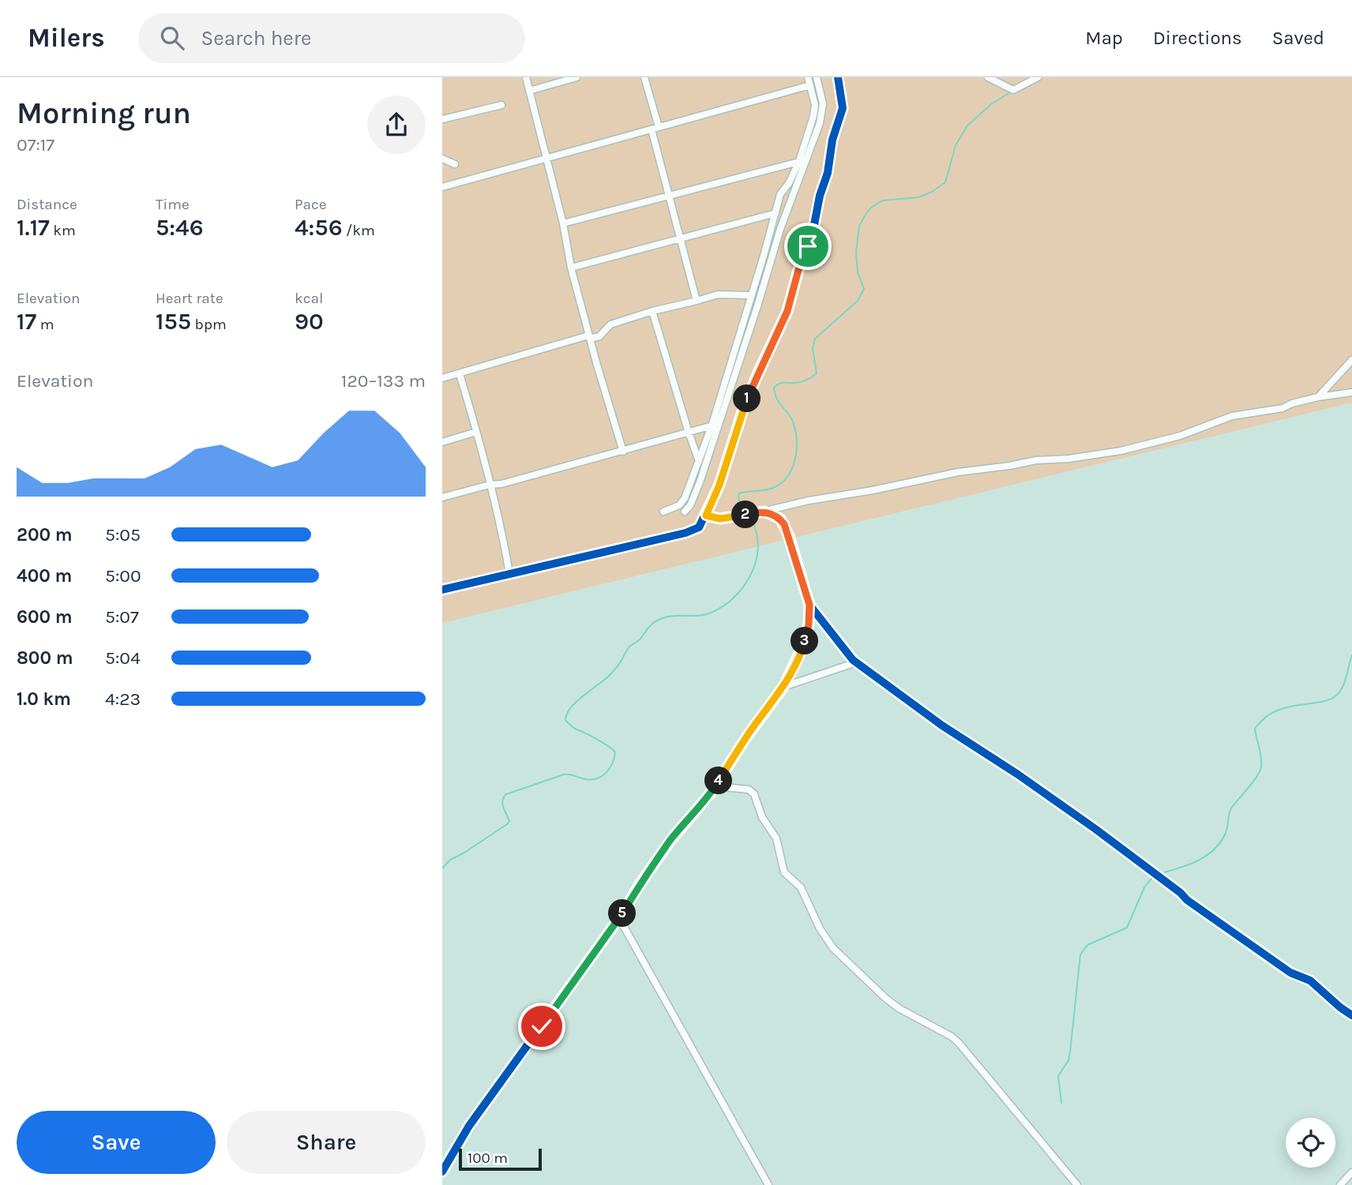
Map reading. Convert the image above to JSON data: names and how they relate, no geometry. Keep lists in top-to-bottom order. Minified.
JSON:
{"scale_bar":"100 m","page":{"header":"Milers","search":"Search here","nav":["Map","Directions","Saved"],"heading":["Morning run","07:17"],"stats":[["Distance","1.17 km"],["Time","5:46"],["Pace","4:56 /km"],["Elevation","17 m"],["Heart rate","155 bpm"],["kcal","90"]],"chart":["Elevation","120–133 m"],"pins":["1","2","3","4","5"],"list":[{"name":"200 m","note":"5:05"},{"name":"400 m","note":"5:00"},{"name":"600 m","note":"5:07"},{"name":"800 m","note":"5:04"},{"name":"1.0 km","note":"4:23"}],"buttons":["Save","Share"],"scale":"100 m"}}
